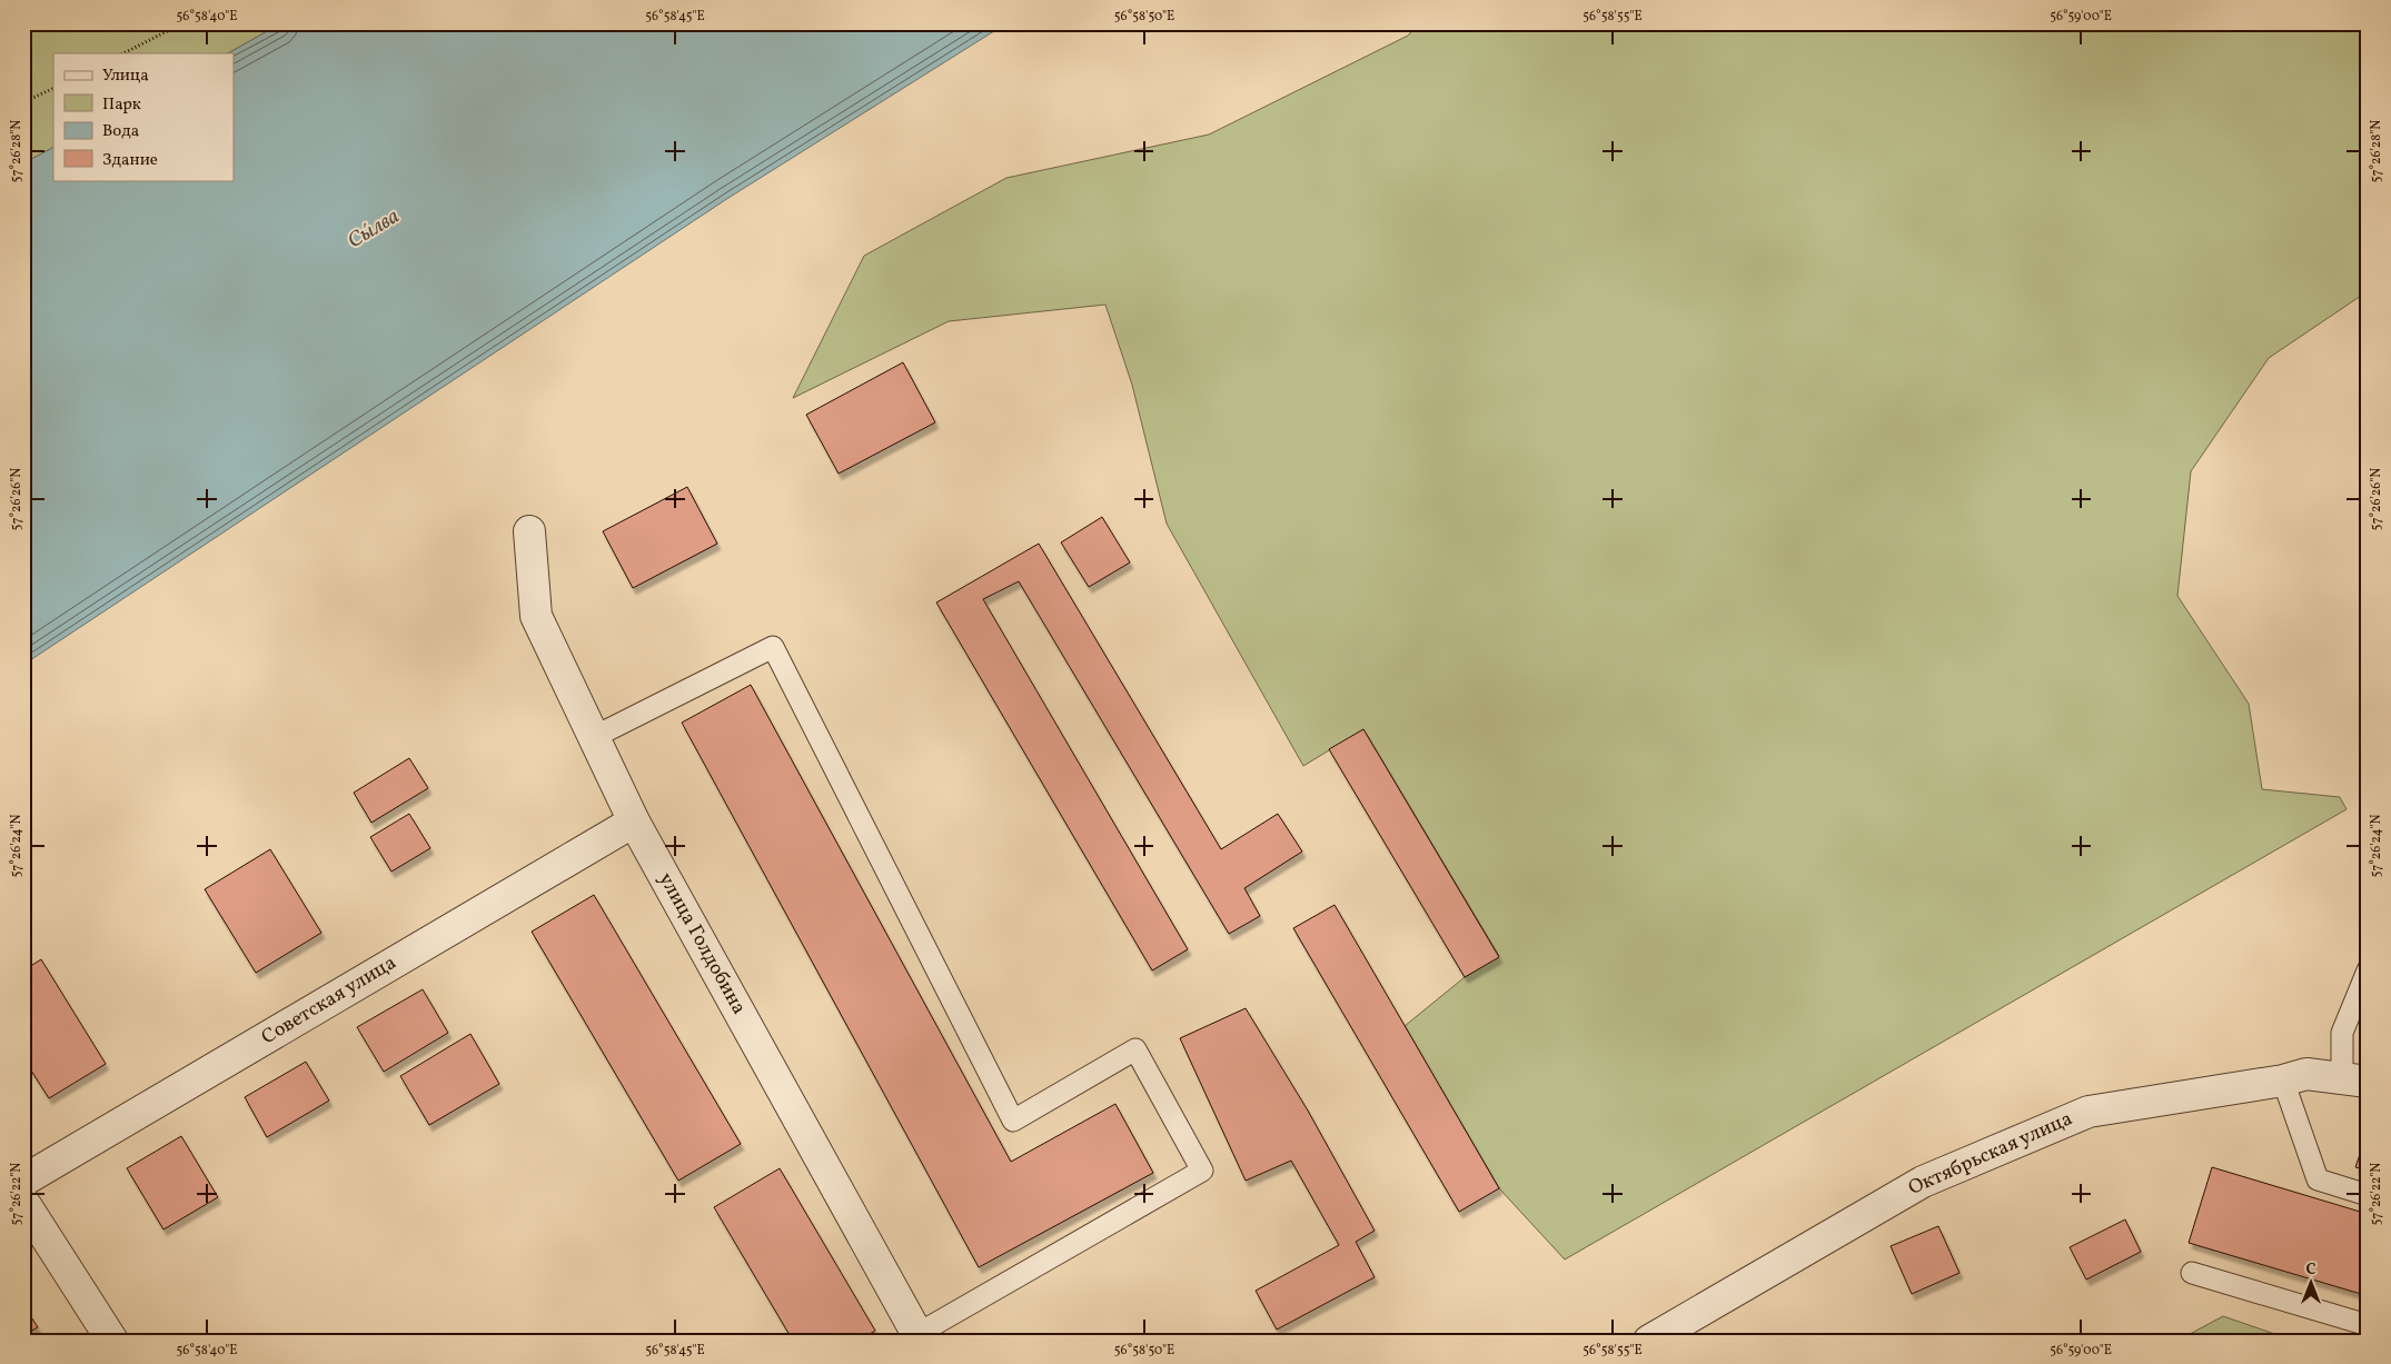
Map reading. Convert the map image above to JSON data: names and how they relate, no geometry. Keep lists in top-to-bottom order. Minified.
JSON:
{"streets":{"street":["улица Голдобина","Советская улица","Октябрьская улица"]},"crossings":[["улица Голдобина","Советская улица"]],"water":["Сы́лва"],"legend":["Улица","Парк","Вода","Здание"],"north":"top","coordinates":["56°58'40\"E","56°58'45\"E","56°58'50\"E","56°58'55\"E","56°59'00\"E","57°26'28\"N","57°26'26\"N","57°26'24\"N","57°26'22\"N"]}
